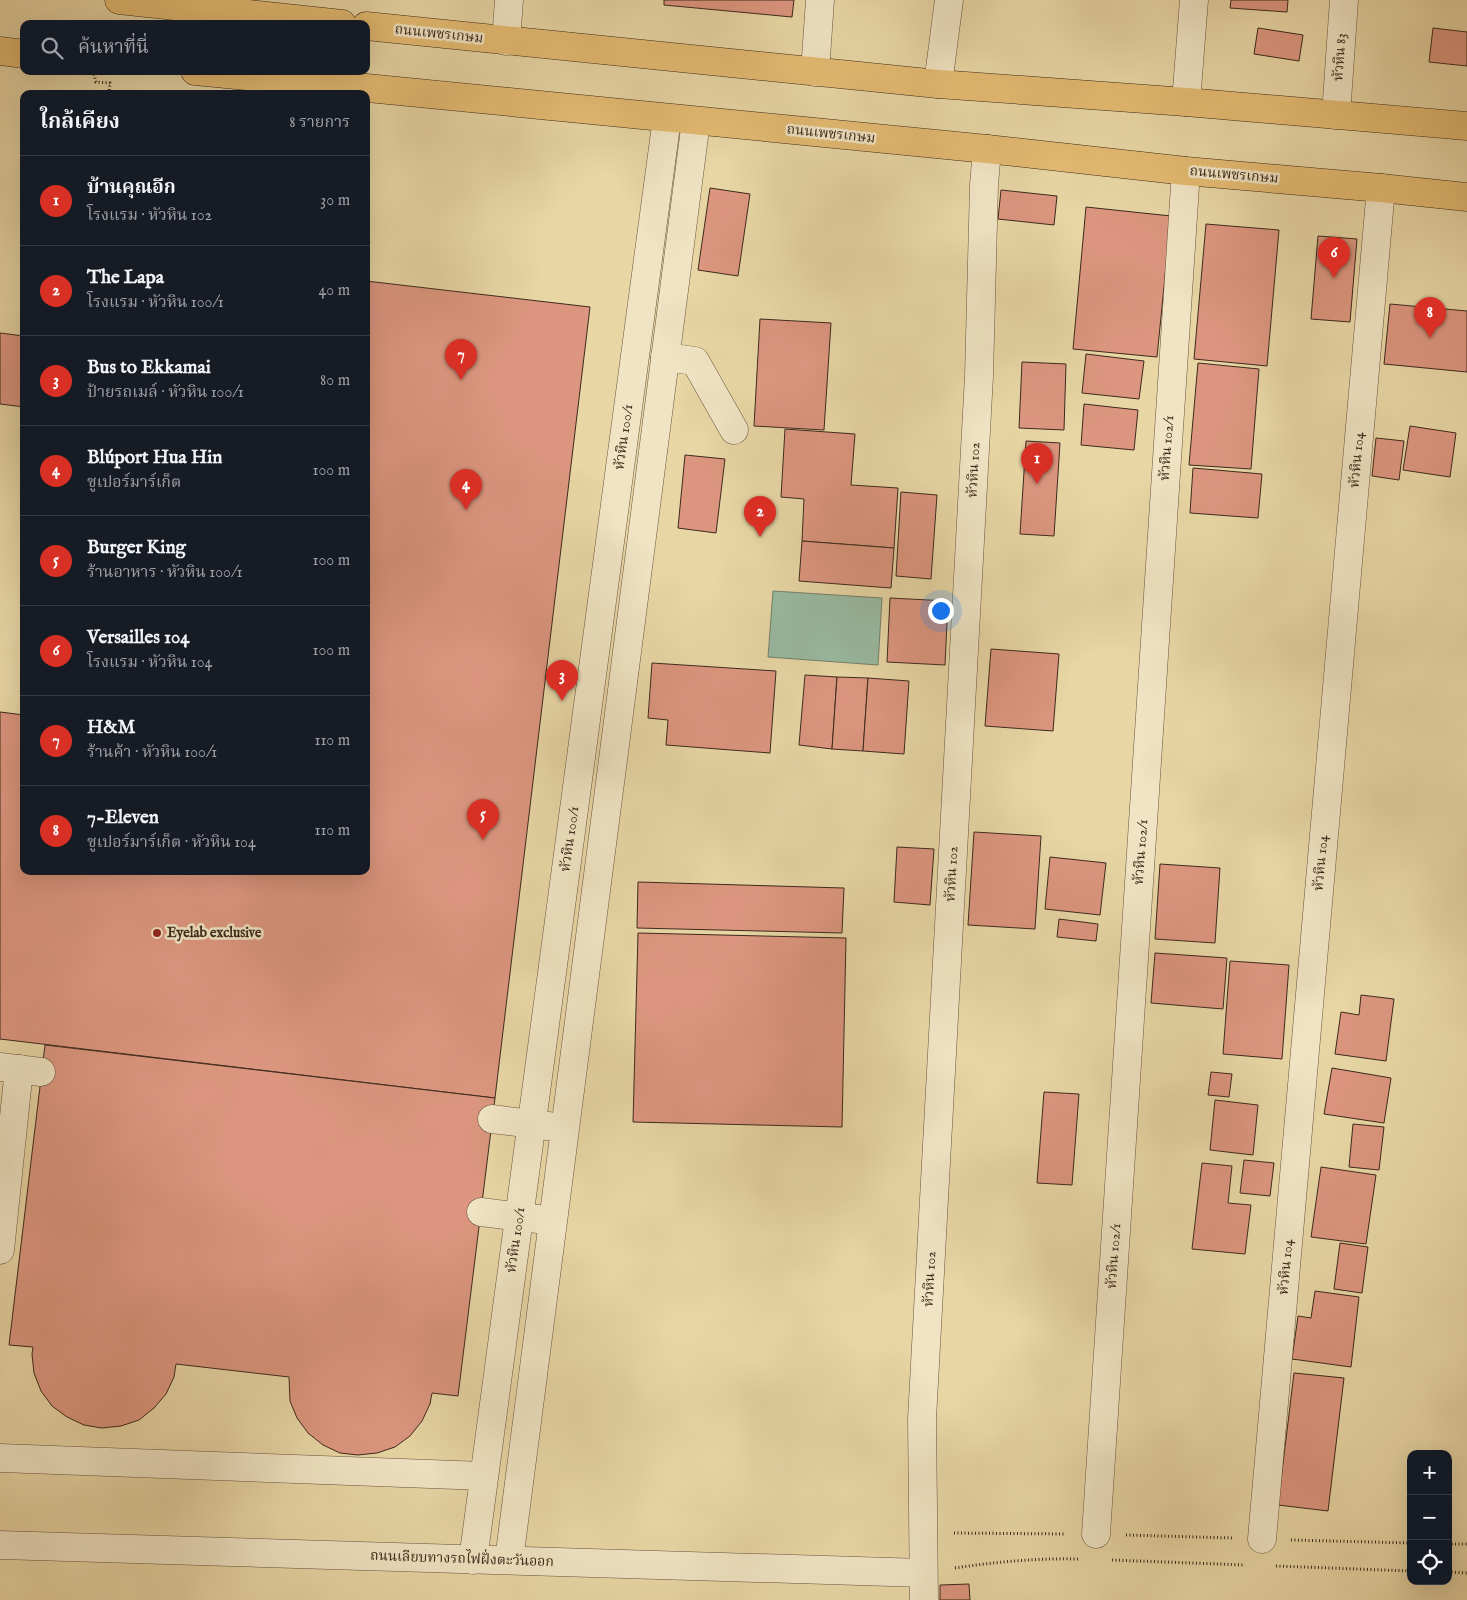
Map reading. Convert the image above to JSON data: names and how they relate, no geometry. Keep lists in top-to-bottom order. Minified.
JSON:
{"streets":{"main road":["ถนนเพชรเกษม"],"street":["หัวหิน 83","หัวหิน 100/1","หัวหิน 102/1","หัวหิน 104","หัวหิน 102","ถนนเลียบทางรถไฟฝั่งตะวันออก"]},"crossings":[["ถนนเพชรเกษม","หัวหิน 83"],["ถนนเพชรเกษม","หัวหิน 100/1"],["ถนนเพชรเกษม","หัวหิน 102/1"],["ถนนเพชรเกษม","หัวหิน 104"],["ถนนเพชรเกษม","หัวหิน 102"],["หัวหิน 100/1","ถนนเลียบทางรถไฟฝั่งตะวันออก"],["หัวหิน 102","ถนนเลียบทางรถไฟฝั่งตะวันออก"]],"places":["Eyelab exclusive"],"page":{"search":"ค้นหาที่นี่","heading":["ใกล้เคียง","8 รายการ"],"list":[{"mark":"1","name":"บ้านคุณอีก","note":"โรงแรม · หัวหิน 102","value":"30 m"},{"mark":"2","name":"The Lapa","note":"โรงแรม · หัวหิน 100/1","value":"40 m"},{"mark":"3","name":"Bus to Ekkamai","note":"ป้ายรถเมล์ · หัวหิน 100/1","value":"80 m"},{"mark":"4","name":"Blúport Hua Hin","note":"ซูเปอร์มาร์เก็ต","value":"100 m"},{"mark":"5","name":"Burger King","note":"ร้านอาหาร · หัวหิน 100/1","value":"100 m"},{"mark":"6","name":"Versailles 104","note":"โรงแรม · หัวหิน 104","value":"100 m"},{"mark":"7","name":"H&M","note":"ร้านค้า · หัวหิน 100/1","value":"110 m"},{"mark":"8","name":"7-Eleven","note":"ซูเปอร์มาร์เก็ต · หัวหิน 104","value":"110 m"}],"pins":["6","8","7","1","4","2","3","5"],"map_buttons":["+","−"]}}
